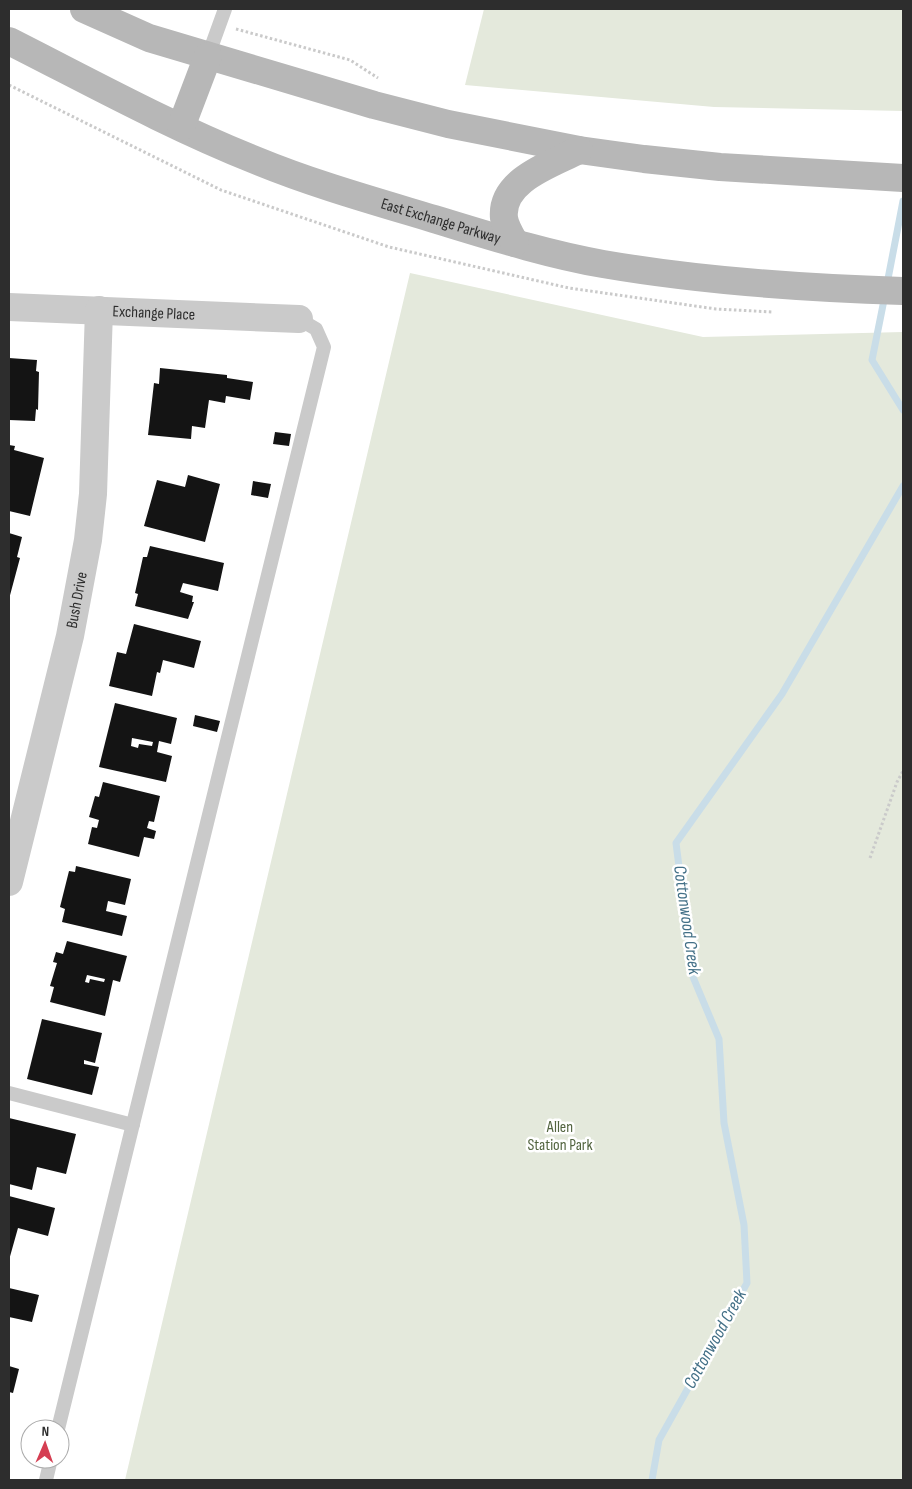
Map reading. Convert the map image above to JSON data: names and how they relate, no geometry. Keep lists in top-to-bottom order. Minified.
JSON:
{"streets":{"main road":["East Exchange Parkway"],"street":["Exchange Place","Bush Drive"]},"crossings":[["Exchange Place","Bush Drive"]],"water":["Cottonwood Creek"],"parks":["Allen Station Park"],"north":"top"}
